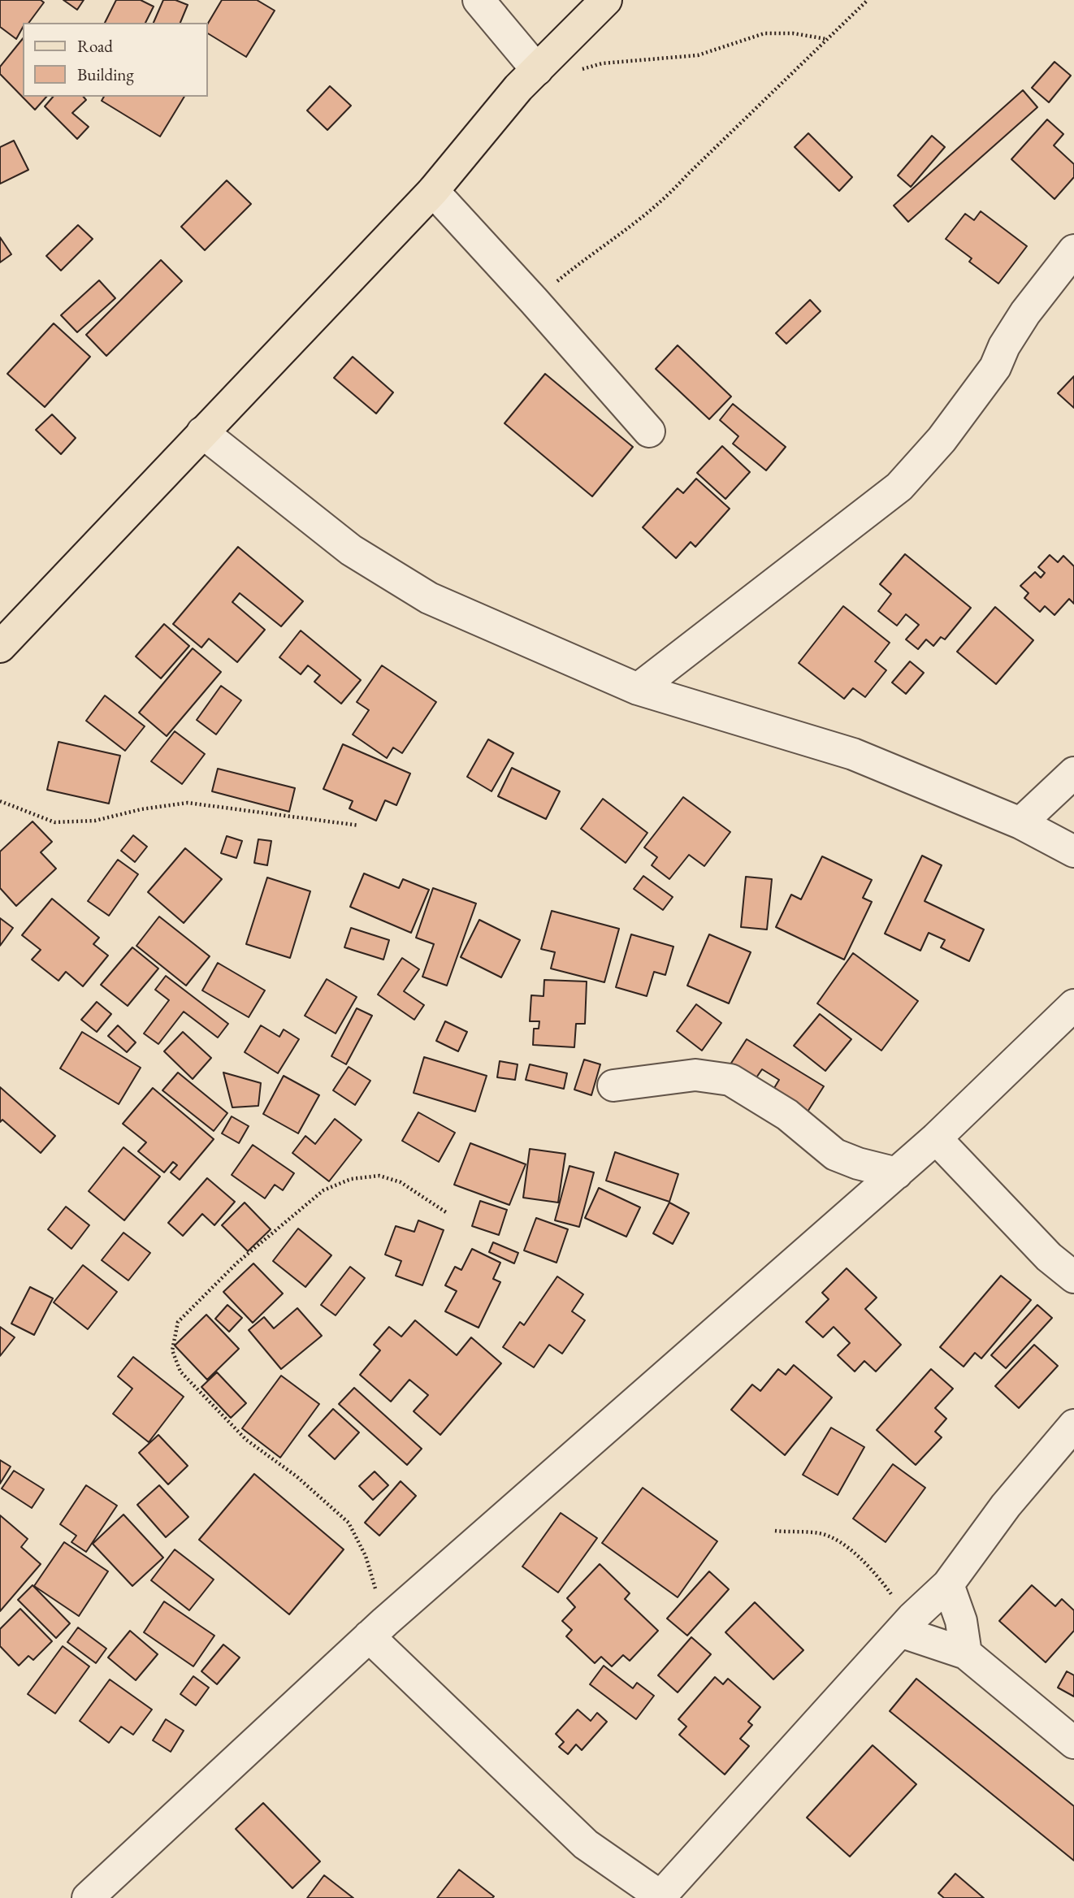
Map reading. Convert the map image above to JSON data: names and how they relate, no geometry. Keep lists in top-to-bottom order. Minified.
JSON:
{"legend":["Road","Building"]}
